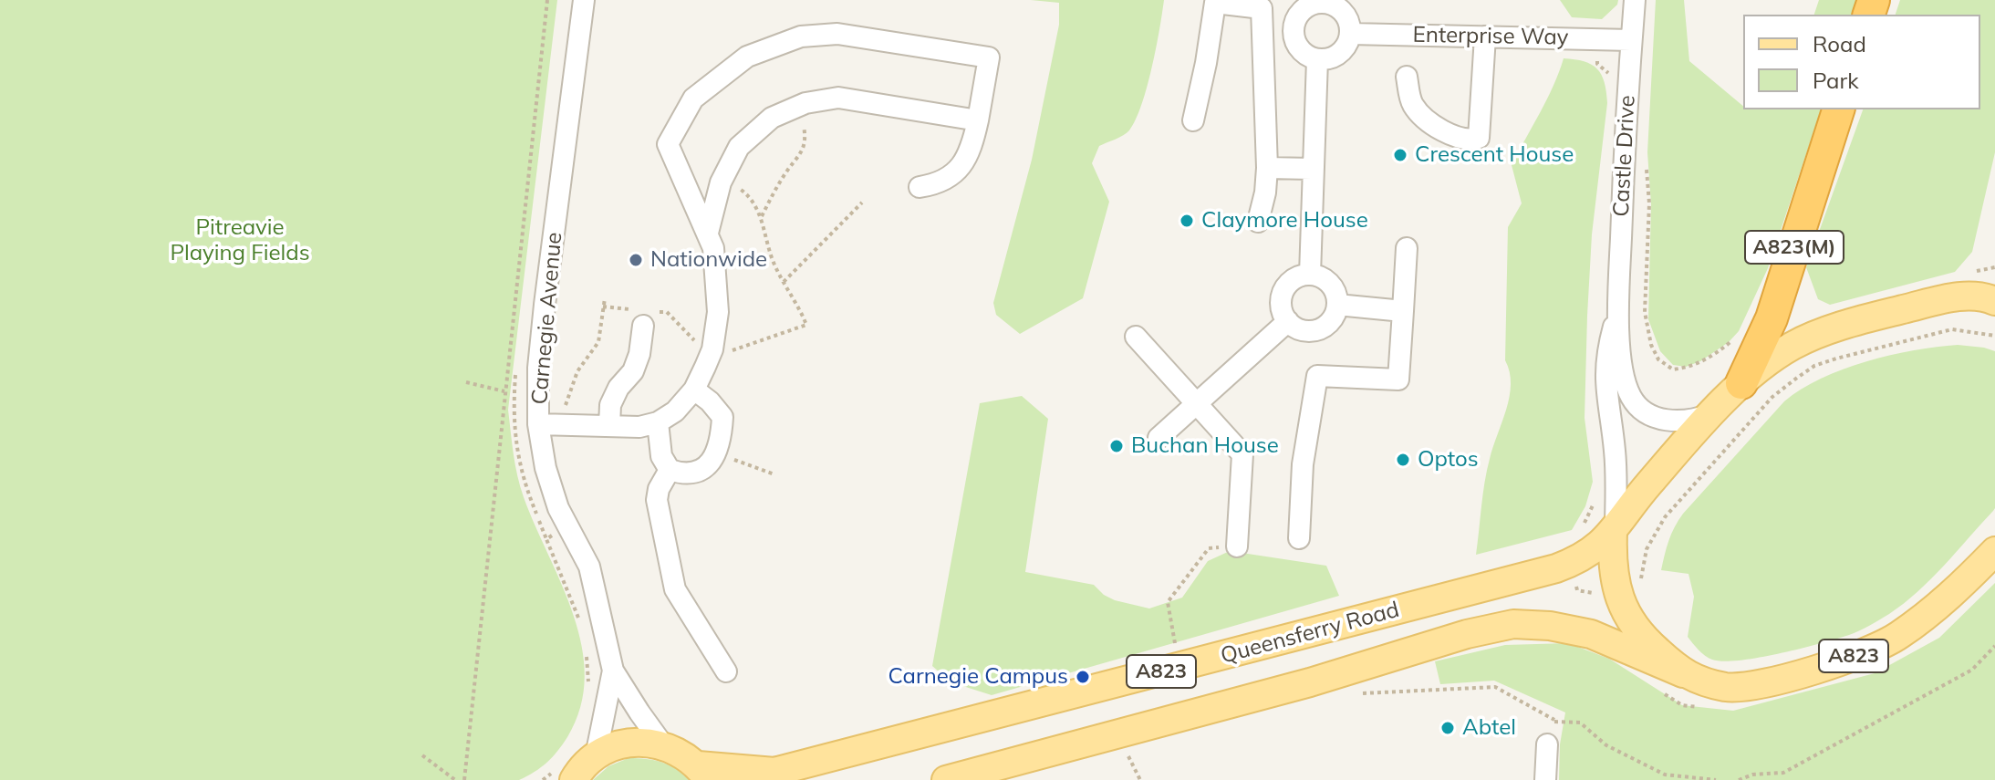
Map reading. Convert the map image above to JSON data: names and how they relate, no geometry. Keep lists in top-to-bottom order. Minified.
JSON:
{"streets":{"highway":["A823(M)"],"main road":["Queensferry Road","A823"],"street":["Enterprise Way","Castle Drive","Carnegie Avenue"]},"crossings":[["Enterprise Way","Castle Drive"],["Castle Drive","Queensferry Road"],["Castle Drive","A823"],["A823(M)","A823"],["Queensferry Road","A823"]],"parks":["Pitreavie Playing Fields"],"places":["Crescent House","Claymore House","Nationwide","Buchan House","Optos","Carnegie Campus","Abtel"],"legend":["Road","Park"]}
